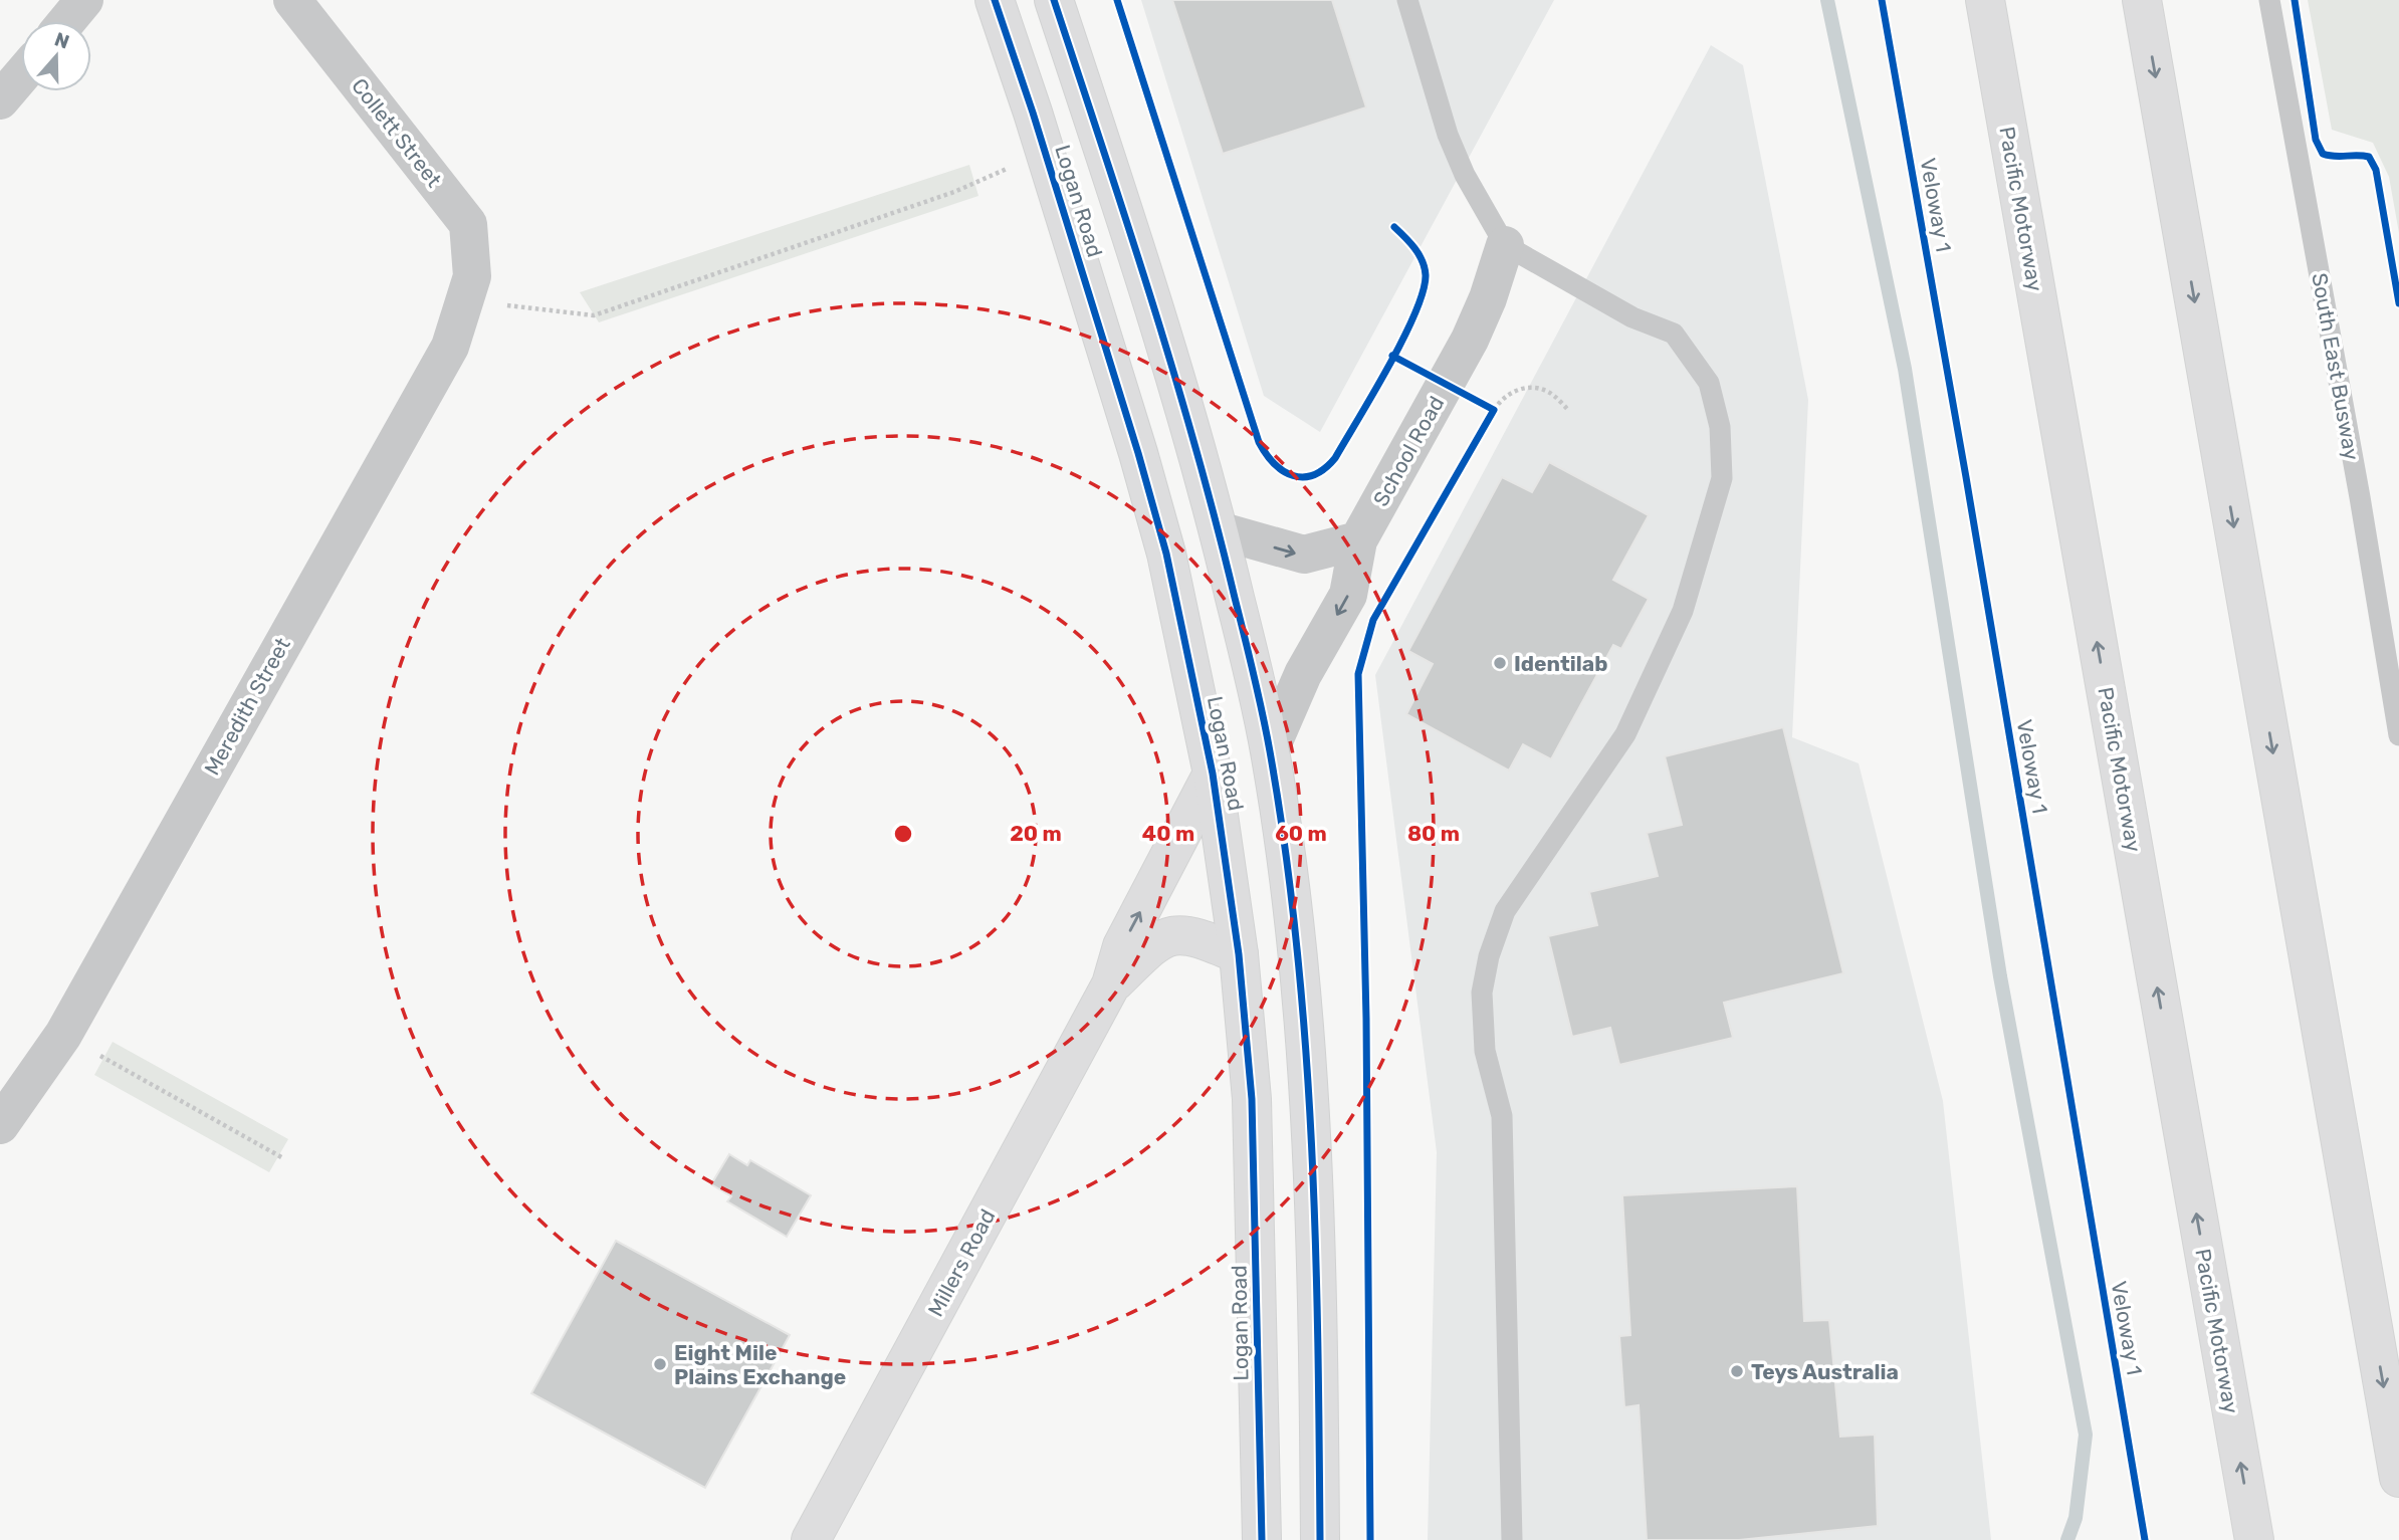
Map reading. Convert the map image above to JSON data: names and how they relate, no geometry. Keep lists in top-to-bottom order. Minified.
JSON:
{"streets":{"main road":["Logan Road","Pacific Motorway","Millers Road"],"street":["Collett Street","School Road","Meredith Street"],"lane":["South East Busway"],"cycle path":["Veloway 1"]},"crossings":[["Collett Street","Meredith Street"],["Logan Road","School Road"],["Logan Road","Millers Road"]],"one_way":["School Road"],"places":["Identilab","Eight Mile Plains Exchange","Teys Australia"],"north":"top","rings":["20 m","40 m","60 m","80 m"]}
